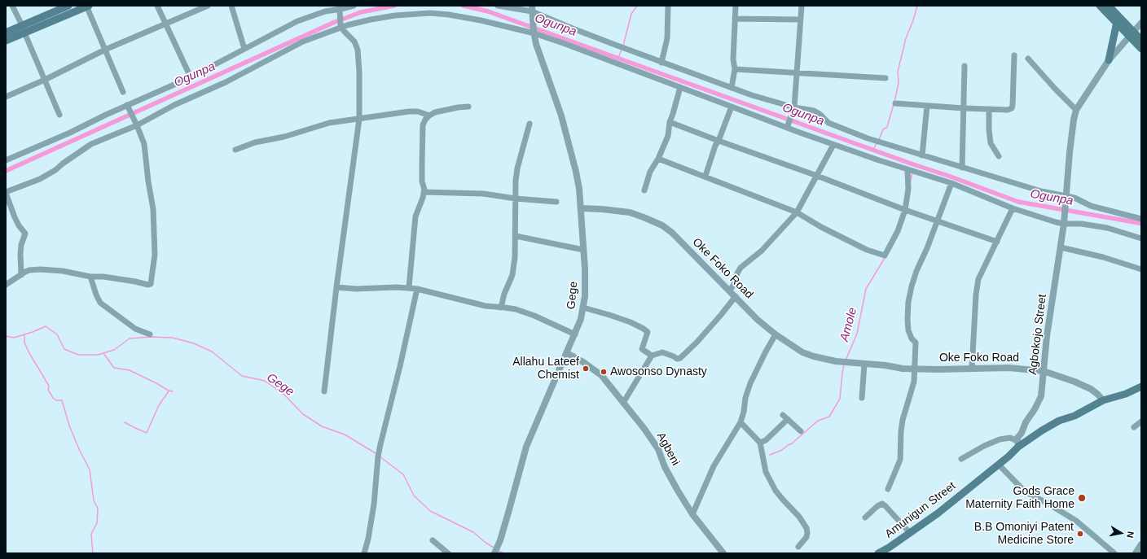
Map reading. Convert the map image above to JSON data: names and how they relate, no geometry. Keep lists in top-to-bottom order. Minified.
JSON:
{"streets":{"main road":["Amunigun Street"],"street":["Oke Foko Road","Gege","Agbokojo Street","Agbeni"]},"crossings":[["Oke Foko Road","Gege"],["Oke Foko Road","Agbokojo Street"],["Oke Foko Road","Amunigun Street"],["Gege","Agbeni"],["Agbokojo Street","Amunigun Street"]],"water":["Ogunpa","Amole","Gege"],"places":["Allahu Lateef Chemist","Awosonso Dynasty","Gods Grace Maternity Faith Home","B.B Omoniyi Patent Medicine Store"],"north":"right"}
